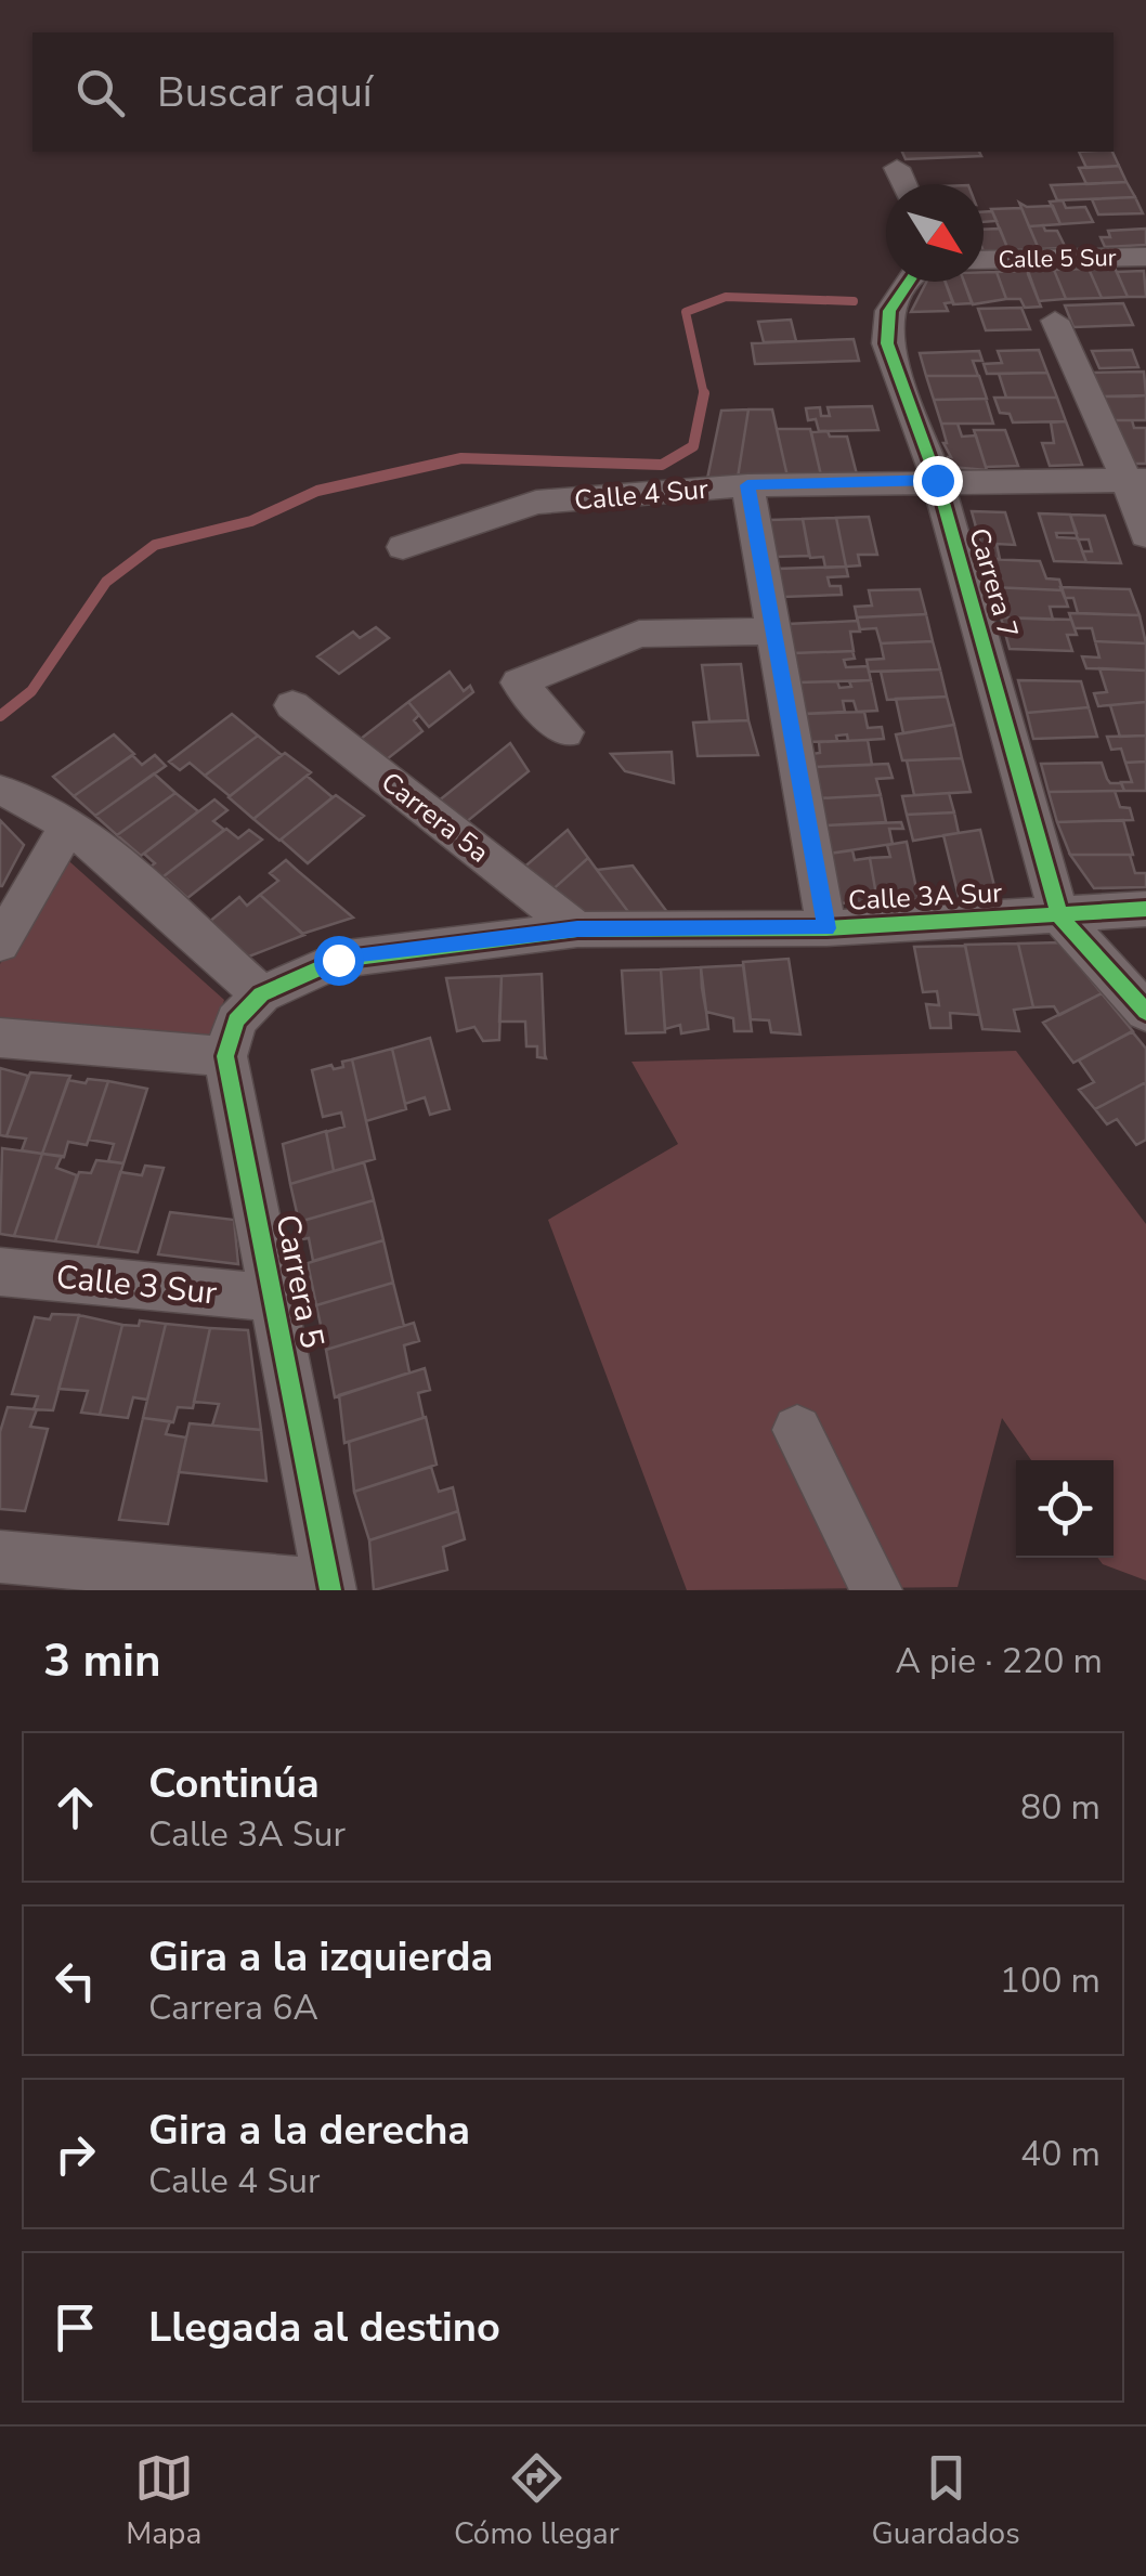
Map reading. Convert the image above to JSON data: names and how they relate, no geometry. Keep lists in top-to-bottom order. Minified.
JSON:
{"streets":{"street":["Calle 5 Sur","Calle 4 Sur","Carrera 7","Carrera 5a","Calle 3A Sur","Carrera 5","Calle 3 Sur"]},"crossings":[["Calle 4 Sur","Carrera 7"],["Carrera 7","Calle 3A Sur"],["Carrera 5a","Calle 3A Sur"],["Carrera 5","Calle 3 Sur"]],"north":"bottom right","page":{"search":"Buscar aquí","heading":["3 min","A pie · 220 m"],"list":[["Continúa","Calle 3A Sur","80 m"],["Gira a la izquierda","Carrera 6A","100 m"],["Gira a la derecha","Calle 4 Sur","40 m"],"Llegada al destino"],"nav":["Mapa","Cómo llegar","Guardados"]}}
